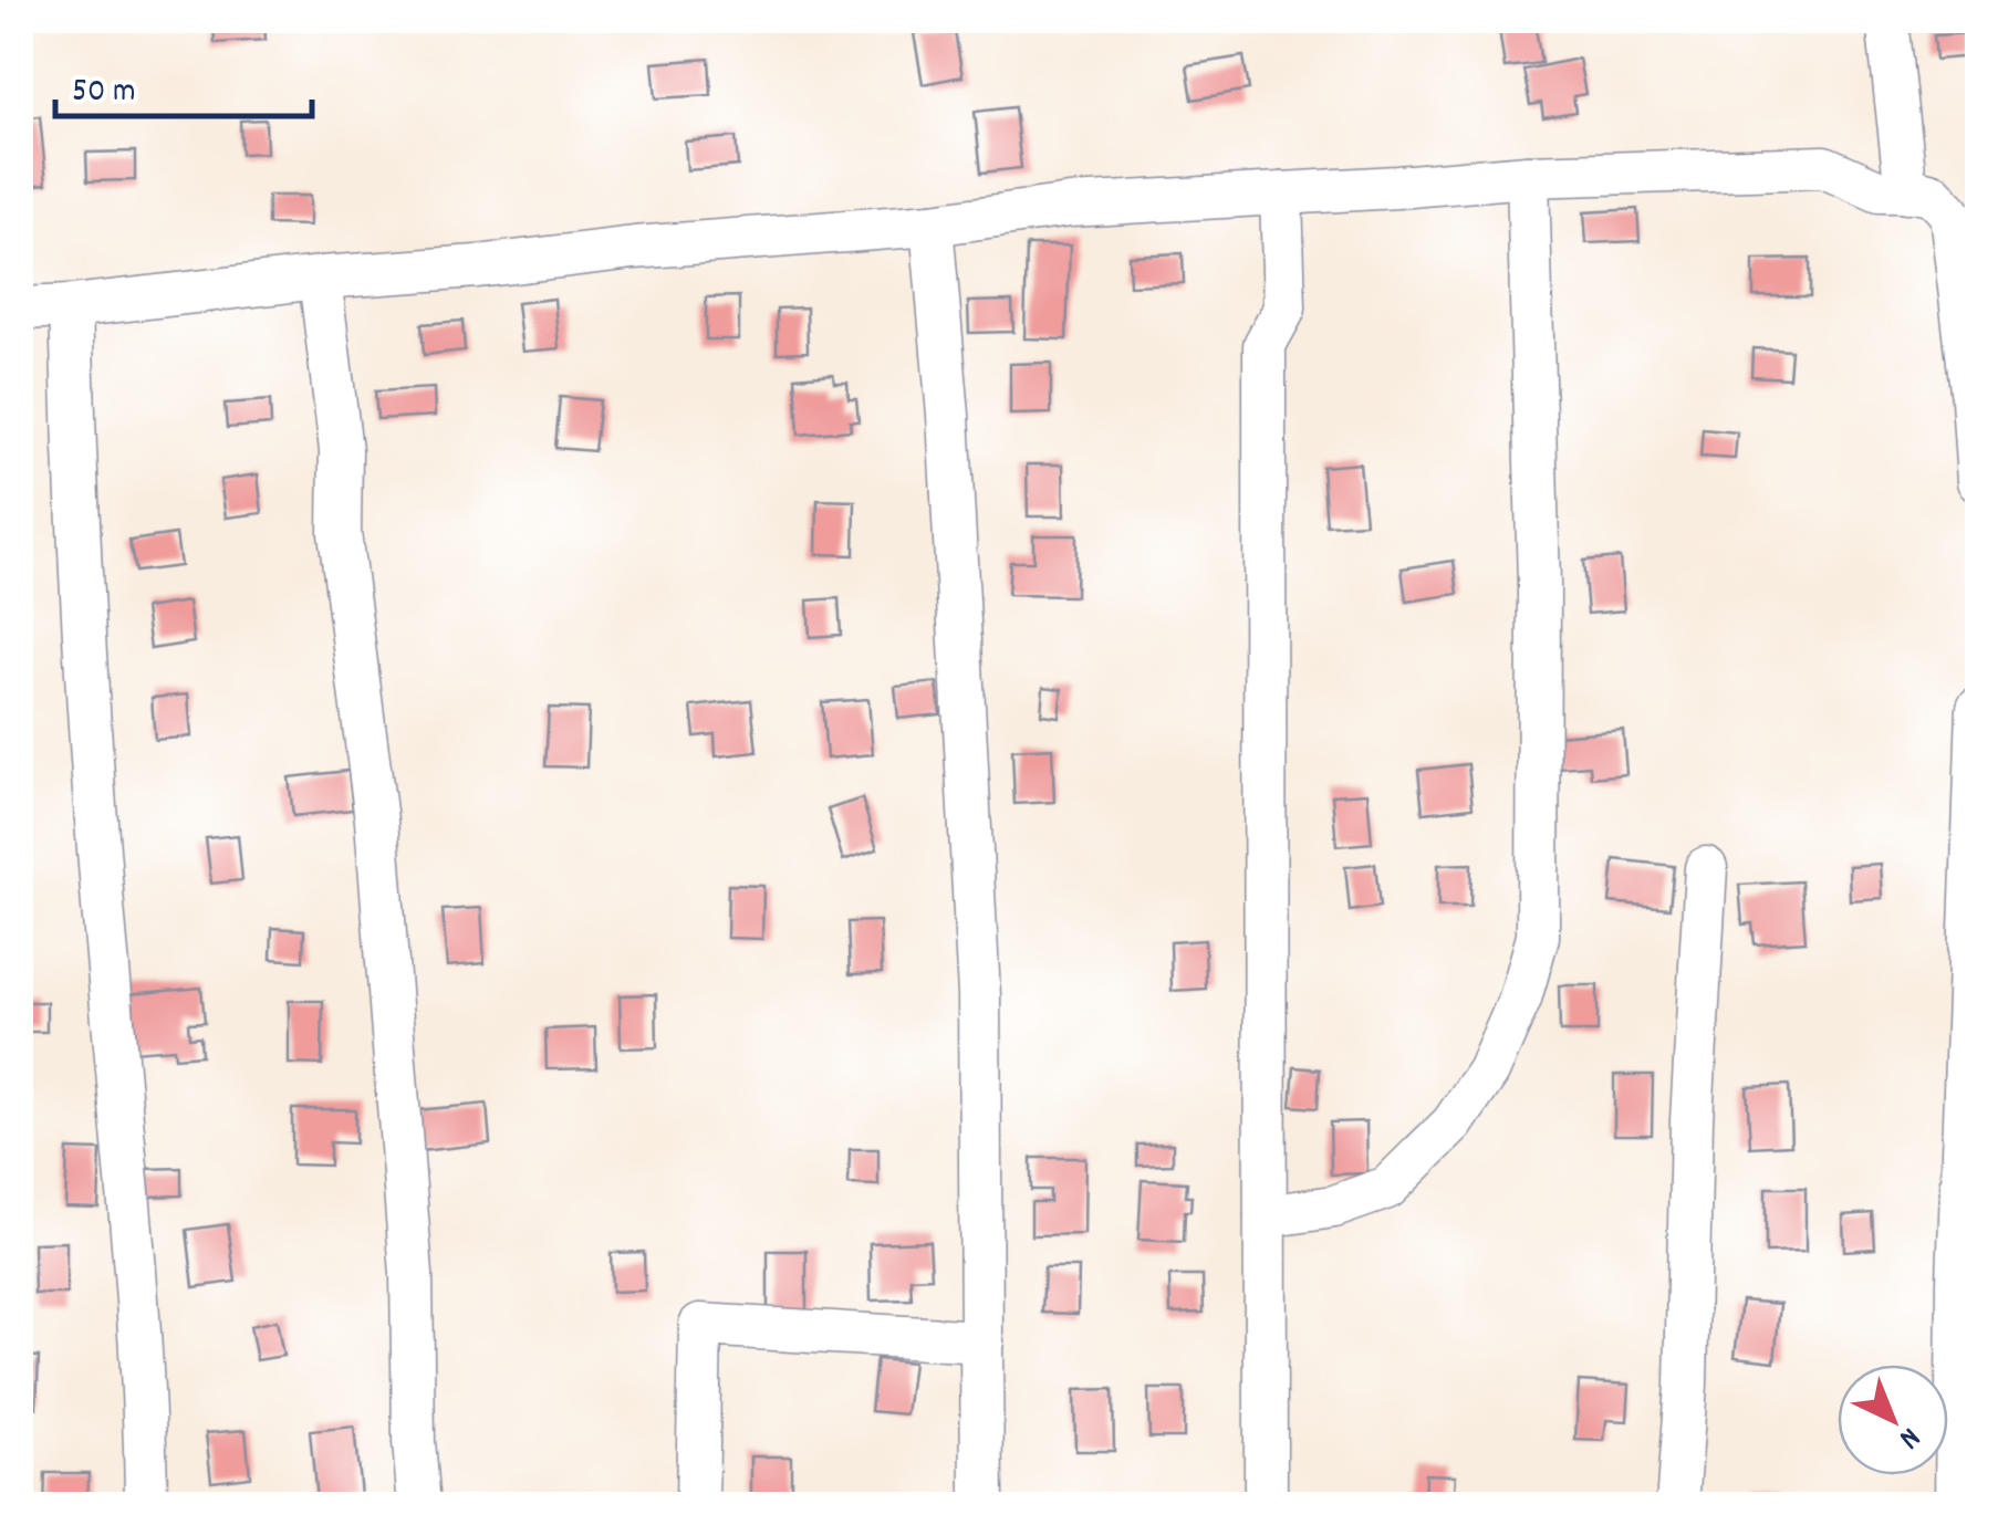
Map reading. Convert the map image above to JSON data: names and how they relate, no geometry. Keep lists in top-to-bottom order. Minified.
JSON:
{"scale_bar":"50 m","north":"bottom right"}
